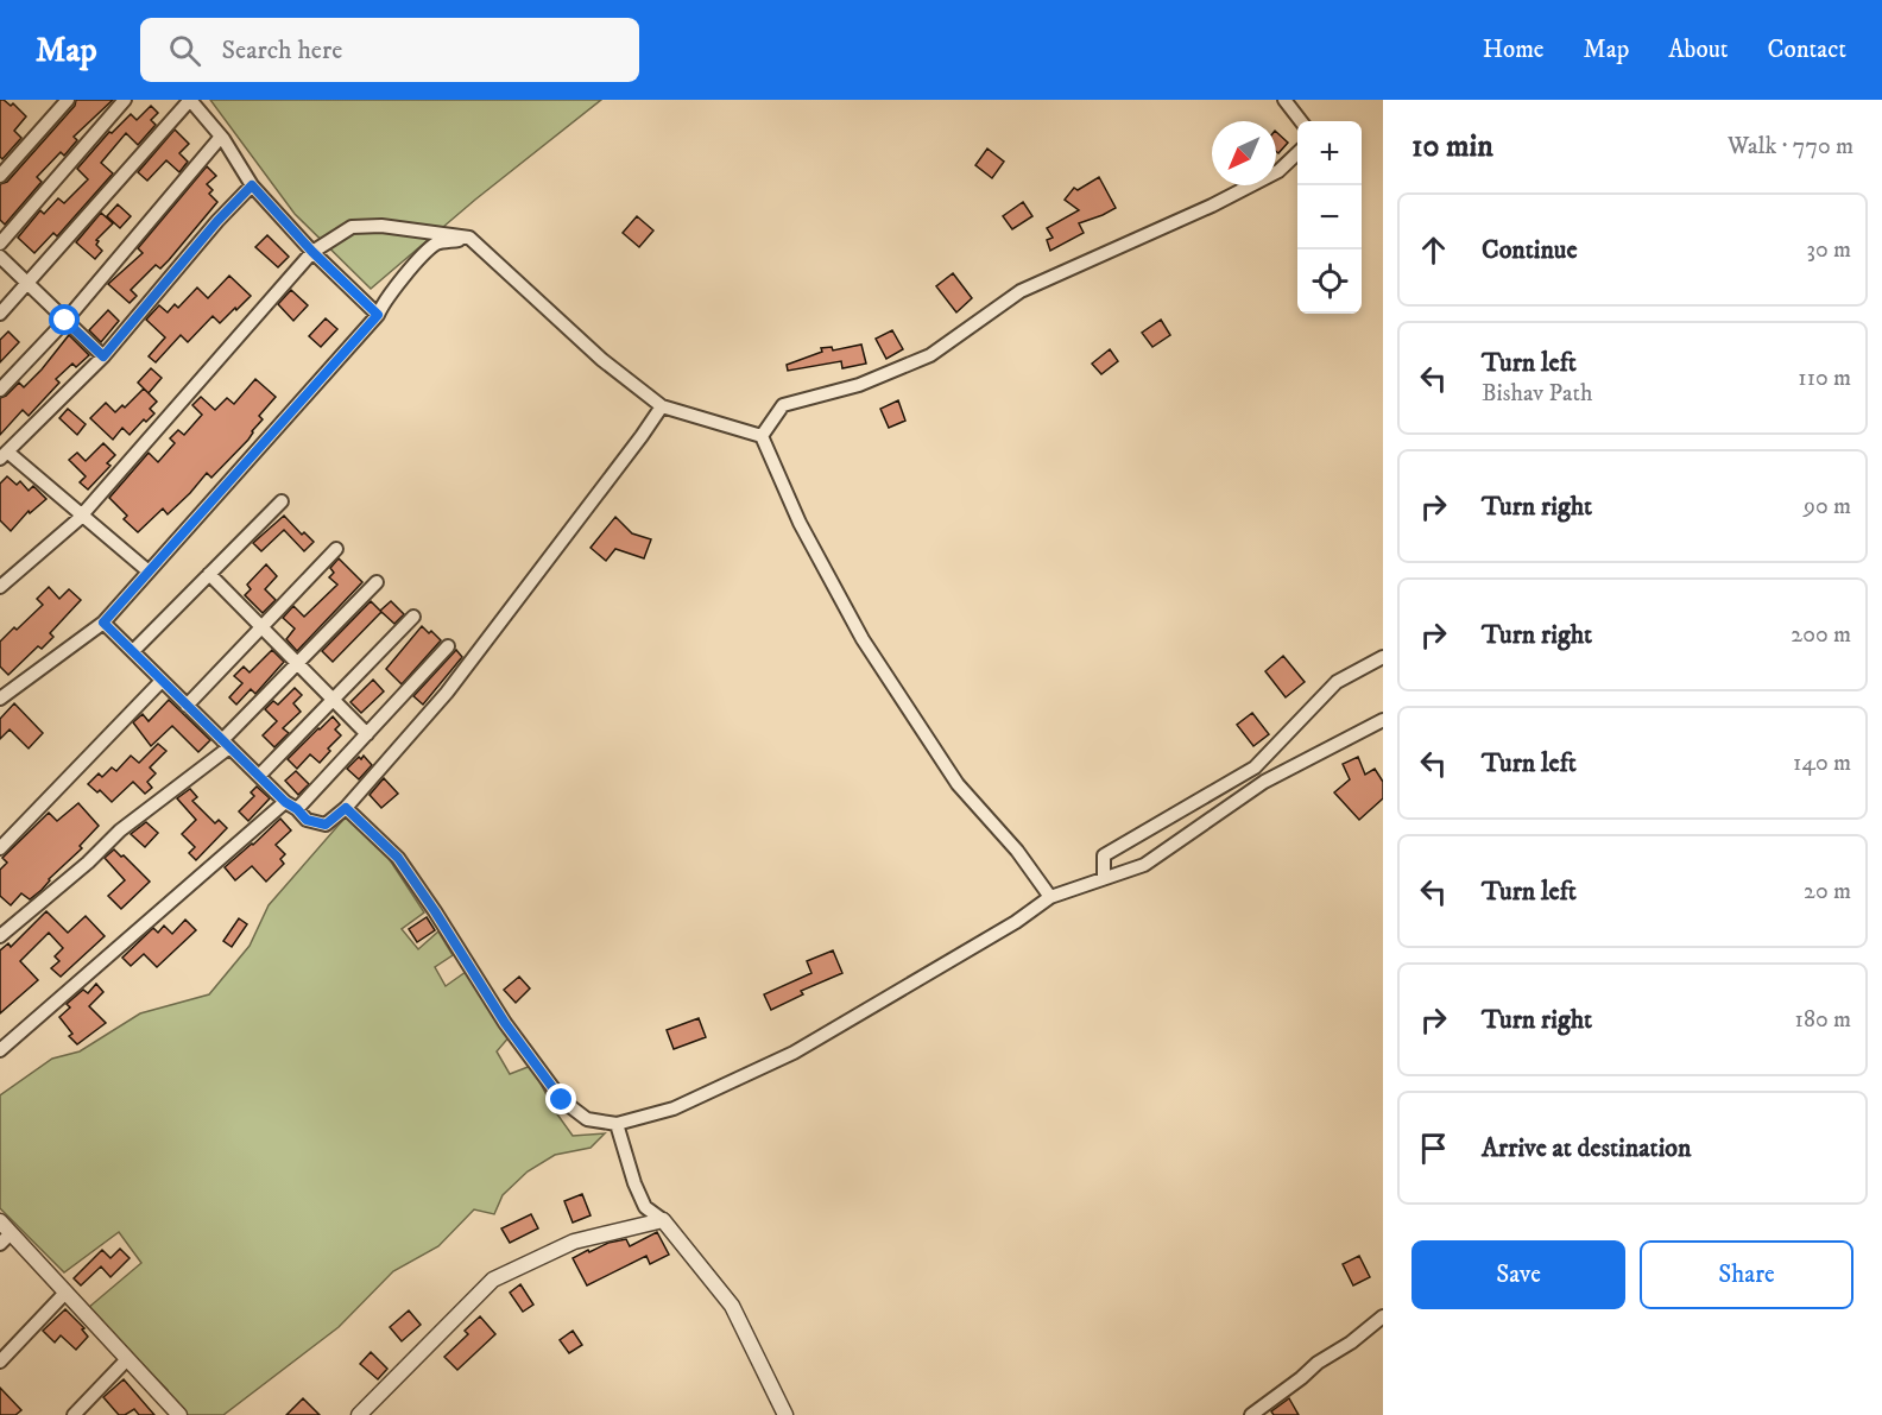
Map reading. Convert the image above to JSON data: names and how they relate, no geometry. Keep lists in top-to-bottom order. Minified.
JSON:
{"north":"bottom left","page":{"header":"Map","search":"Search here","nav":["Home","Map","About","Contact"],"heading":["10 min","Walk · 770 m"],"map_buttons":["+","−"],"list":[["Continue","30 m"],["Turn left","Bishav Path","110 m"],["Turn right","90 m"],["Turn right","200 m"],["Turn left","140 m"],["Turn left","20 m"],["Turn right","180 m"],"Arrive at destination"],"buttons":["Save","Share"]}}
